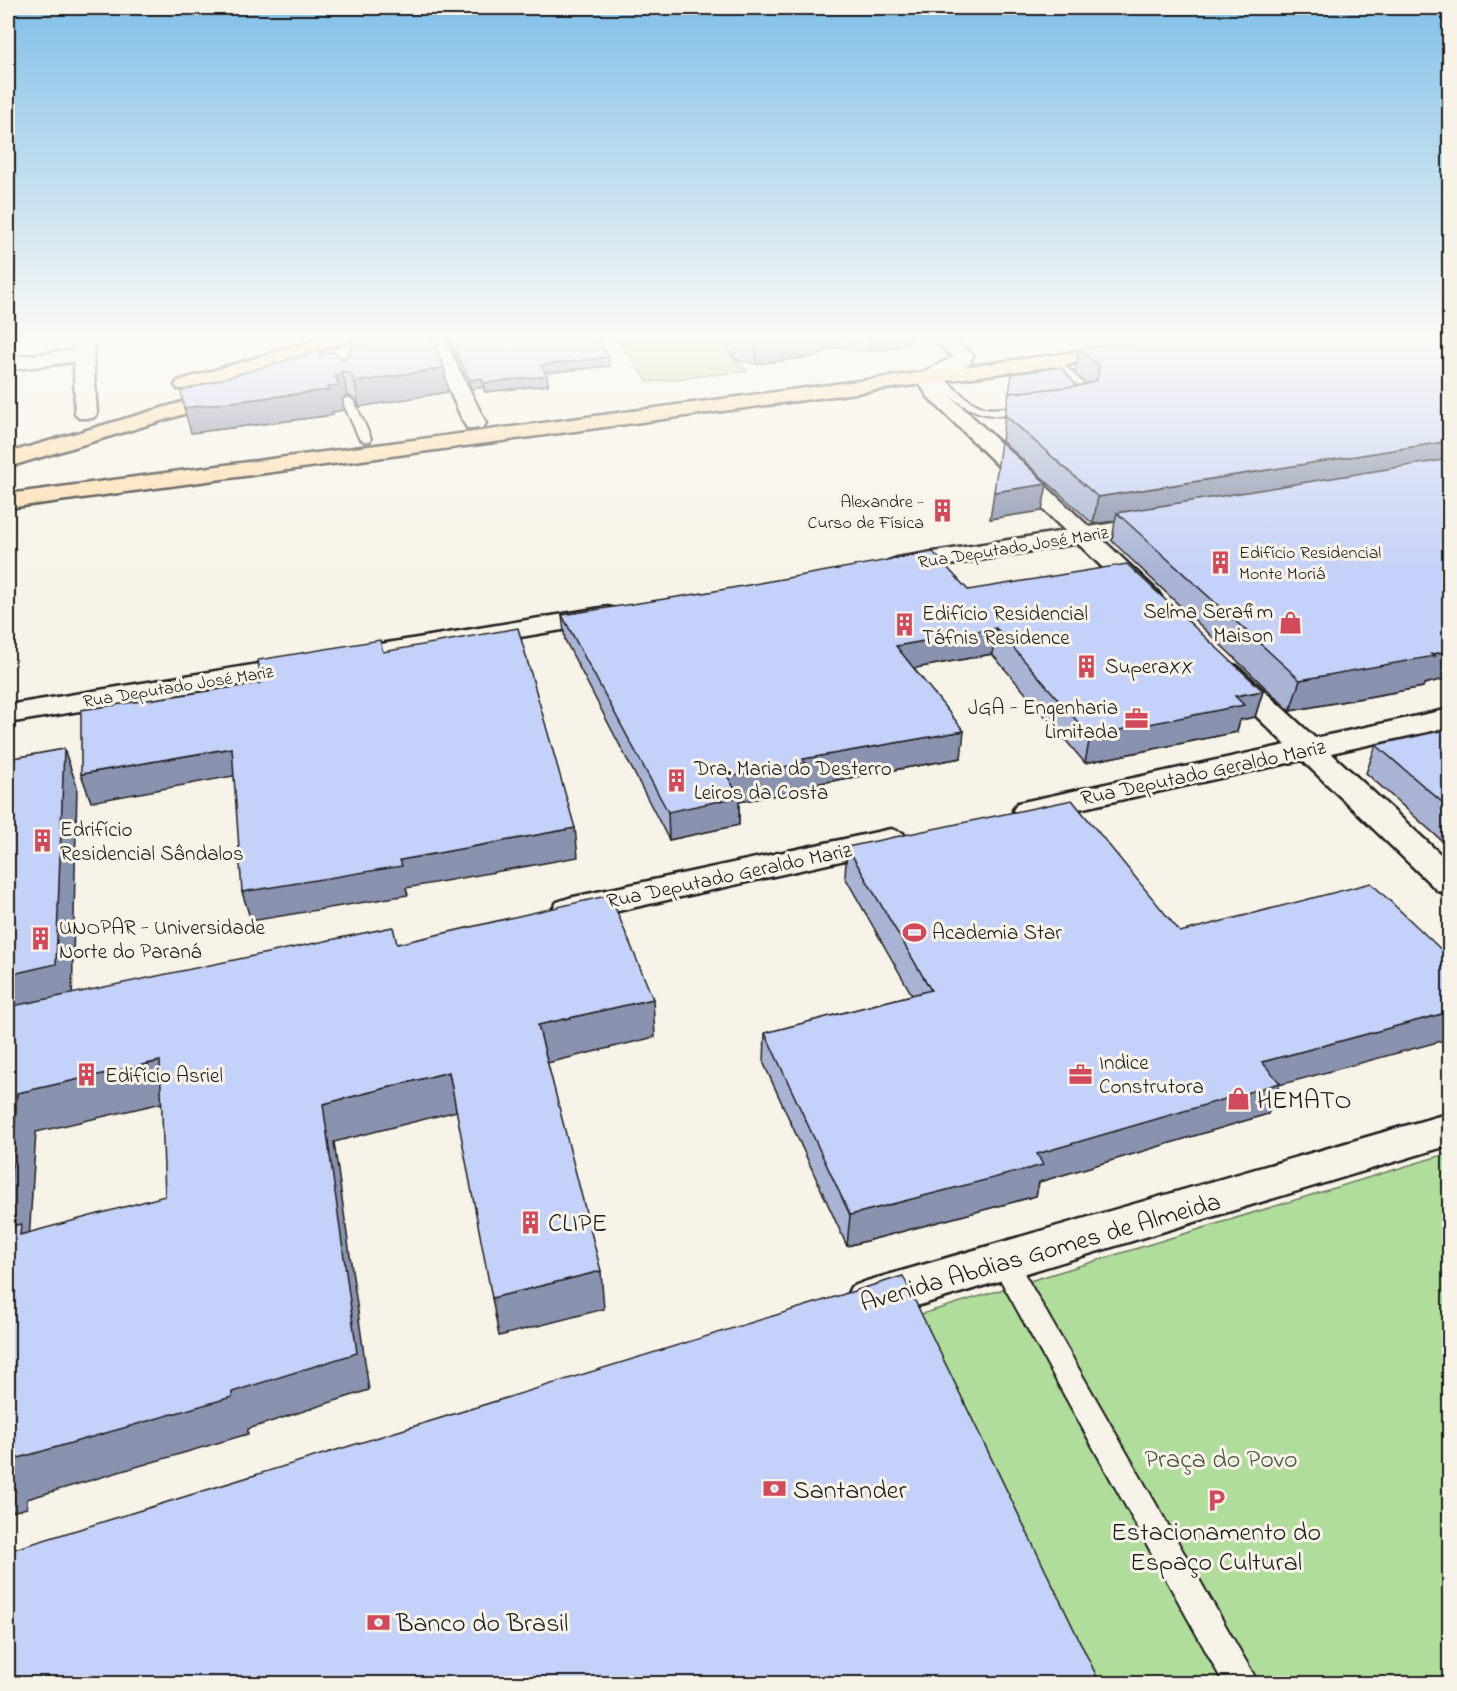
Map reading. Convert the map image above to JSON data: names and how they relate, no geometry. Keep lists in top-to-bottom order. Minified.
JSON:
{"streets":{"street":["Rua Deputado José Mariz","Rua Deputado Geraldo Mariz","Avenida Abdias Gomes de Almeida"]},"parks":["Praça do Povo"],"places":{"building":["Alexandre - Curso de Física","Edifício Residencial Monte Moriá","Edifício Residencial Táfnis Residence","SuperaXX","Dra. Maria do Desterro Leiros da Costa","Edrifício Residencial Sândalos","UNOPAR - Universidade Norte do Paraná","Edifício Asriel","CLIPE"],"shop":["Selma Serafim Maison","HEMATO"],"office":["JGA - Engenharia Limitada","Indice Construtora"],"sports":["Academia Star"],"bank":["Santander","Banco do Brasil"],"parking":["Estacionamento do Espaço Cultural"]}}
